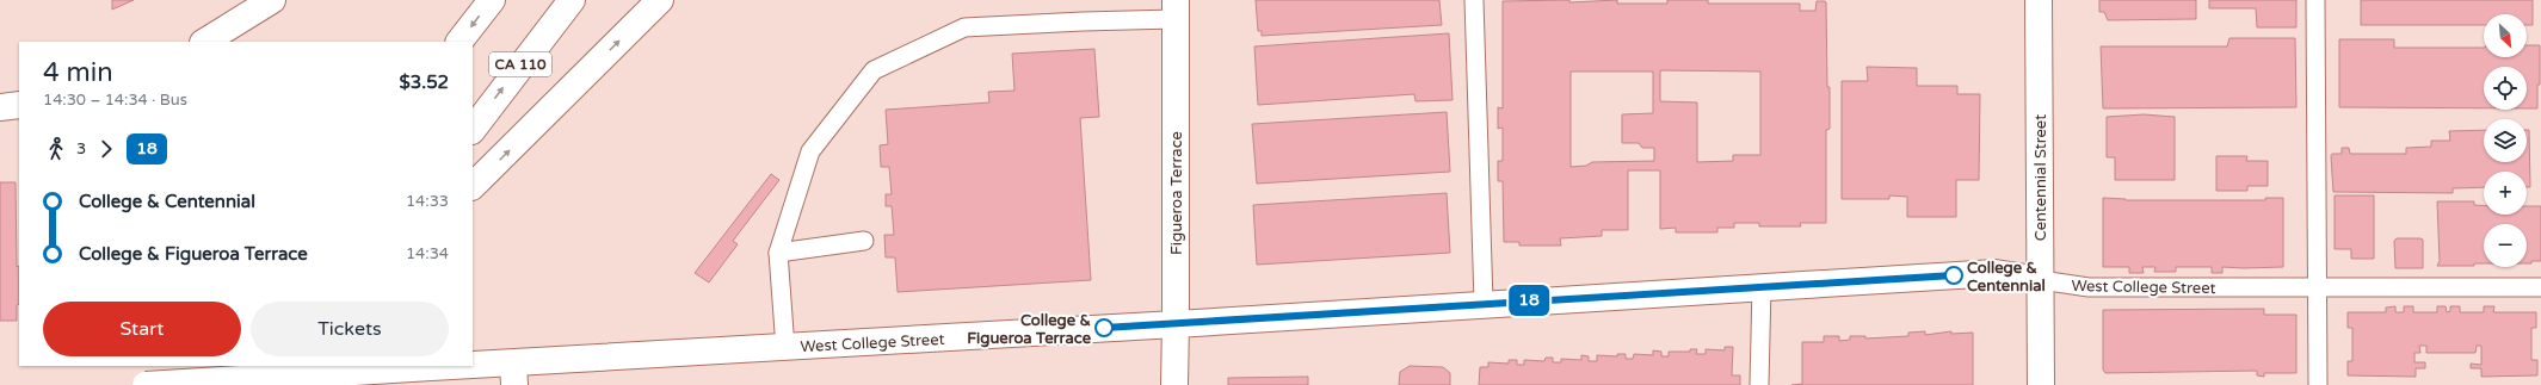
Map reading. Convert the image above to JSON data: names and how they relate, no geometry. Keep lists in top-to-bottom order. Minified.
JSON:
{"streets":{"main road":["CA 110","Centennial Street","Figueroa Terrace","West College Street"]},"crossings":[["Centennial Street","West College Street"],["Figueroa Terrace","West College Street"]],"places":["College & Centennial","College & Figueroa Terrace"],"lines":["bus line 18"],"north":"bottom right","page":{"on_map":"18","map_buttons":["+","−"],"heading":["4 min","14:30 – 14:34 · Bus","$3.52"],"legs":["3","18"],"list":[{"name":"College & Centennial","value":"14:33"},{"name":"College & Figueroa Terrace","value":"14:34"}],"buttons":["Start","Tickets"]}}
